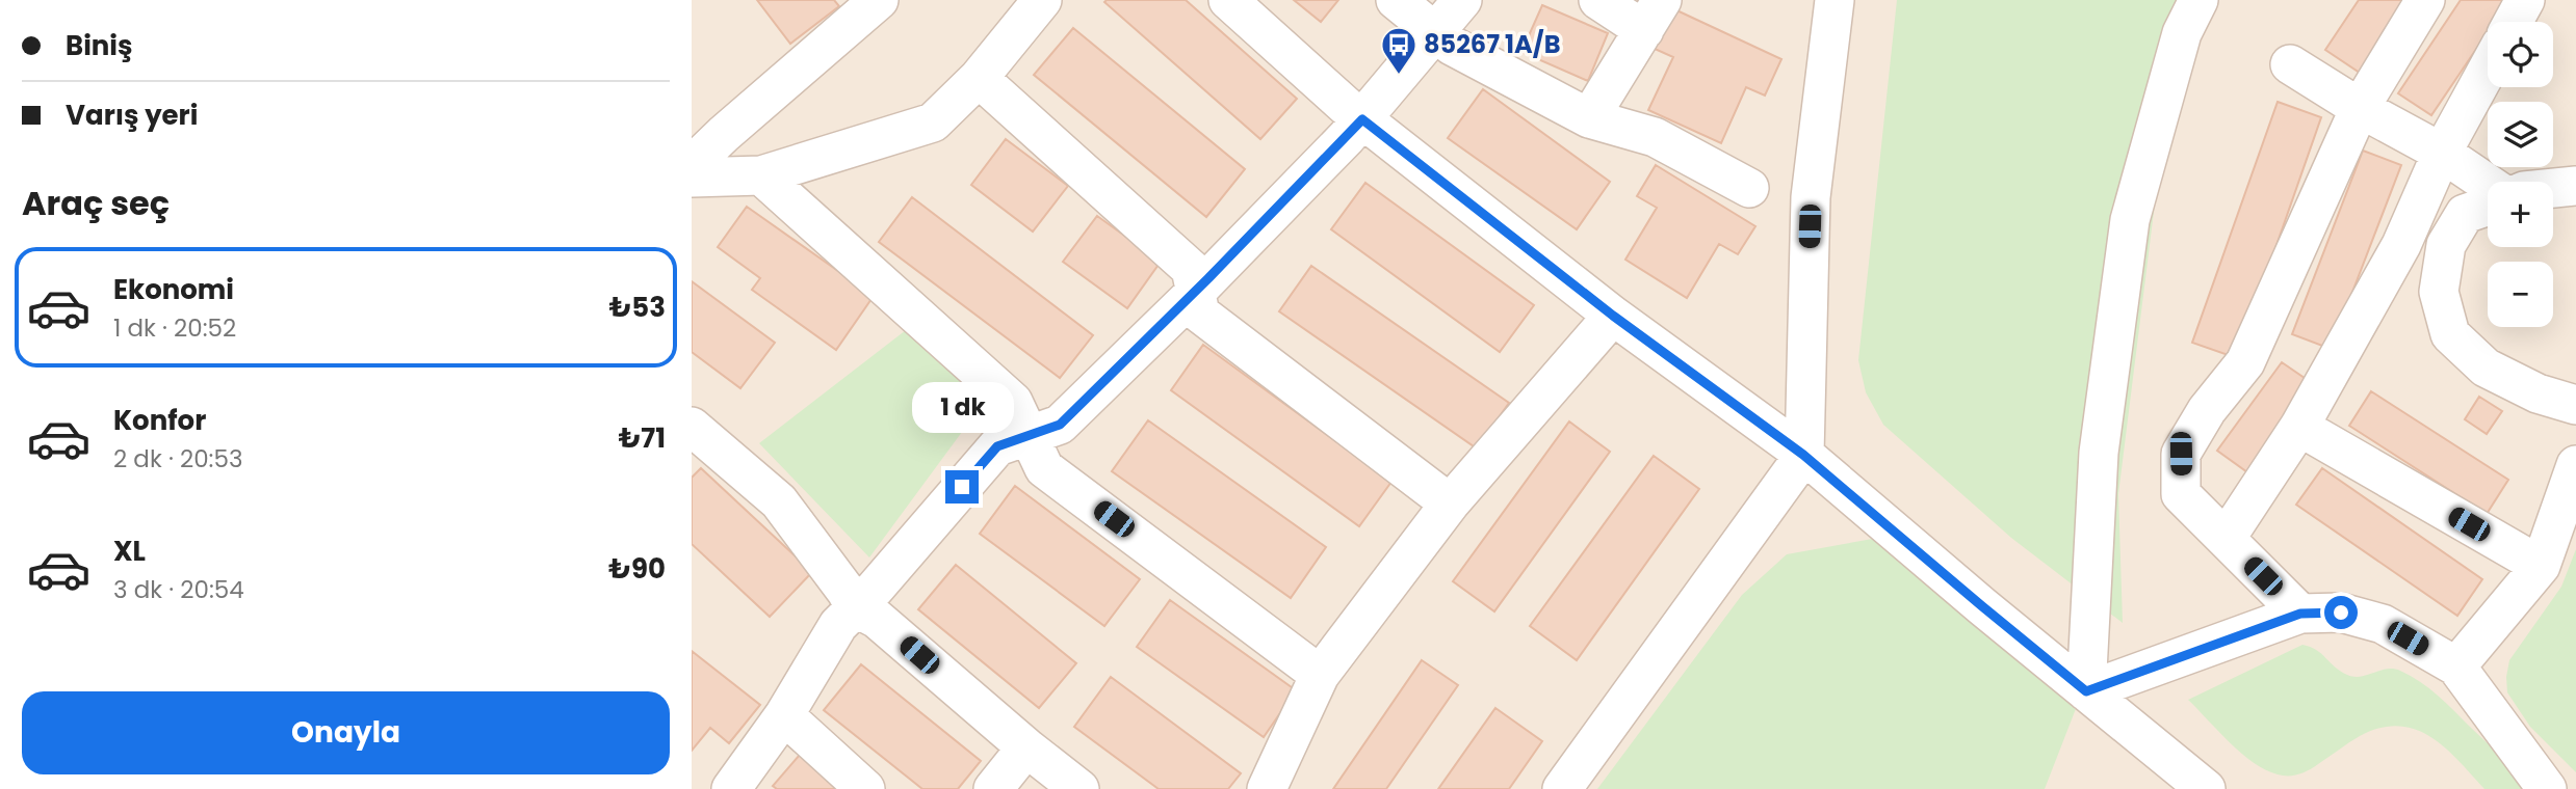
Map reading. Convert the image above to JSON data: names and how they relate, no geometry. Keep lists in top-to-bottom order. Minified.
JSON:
{"places":{"bus stop":["85267 1A/B"]},"page":{"banner":["Biniş","Varış yeri"],"map_buttons":["+","−"],"heading":"Araç seç","list":[{"name":"Ekonomi","note":"1 dk · 20:52","value":"₺53"},{"name":"Konfor","note":"2 dk · 20:53","value":"₺71"},{"name":"XL","note":"3 dk · 20:54","value":"₺90"}],"bubble":"1 dk","buttons":"Onayla"}}
